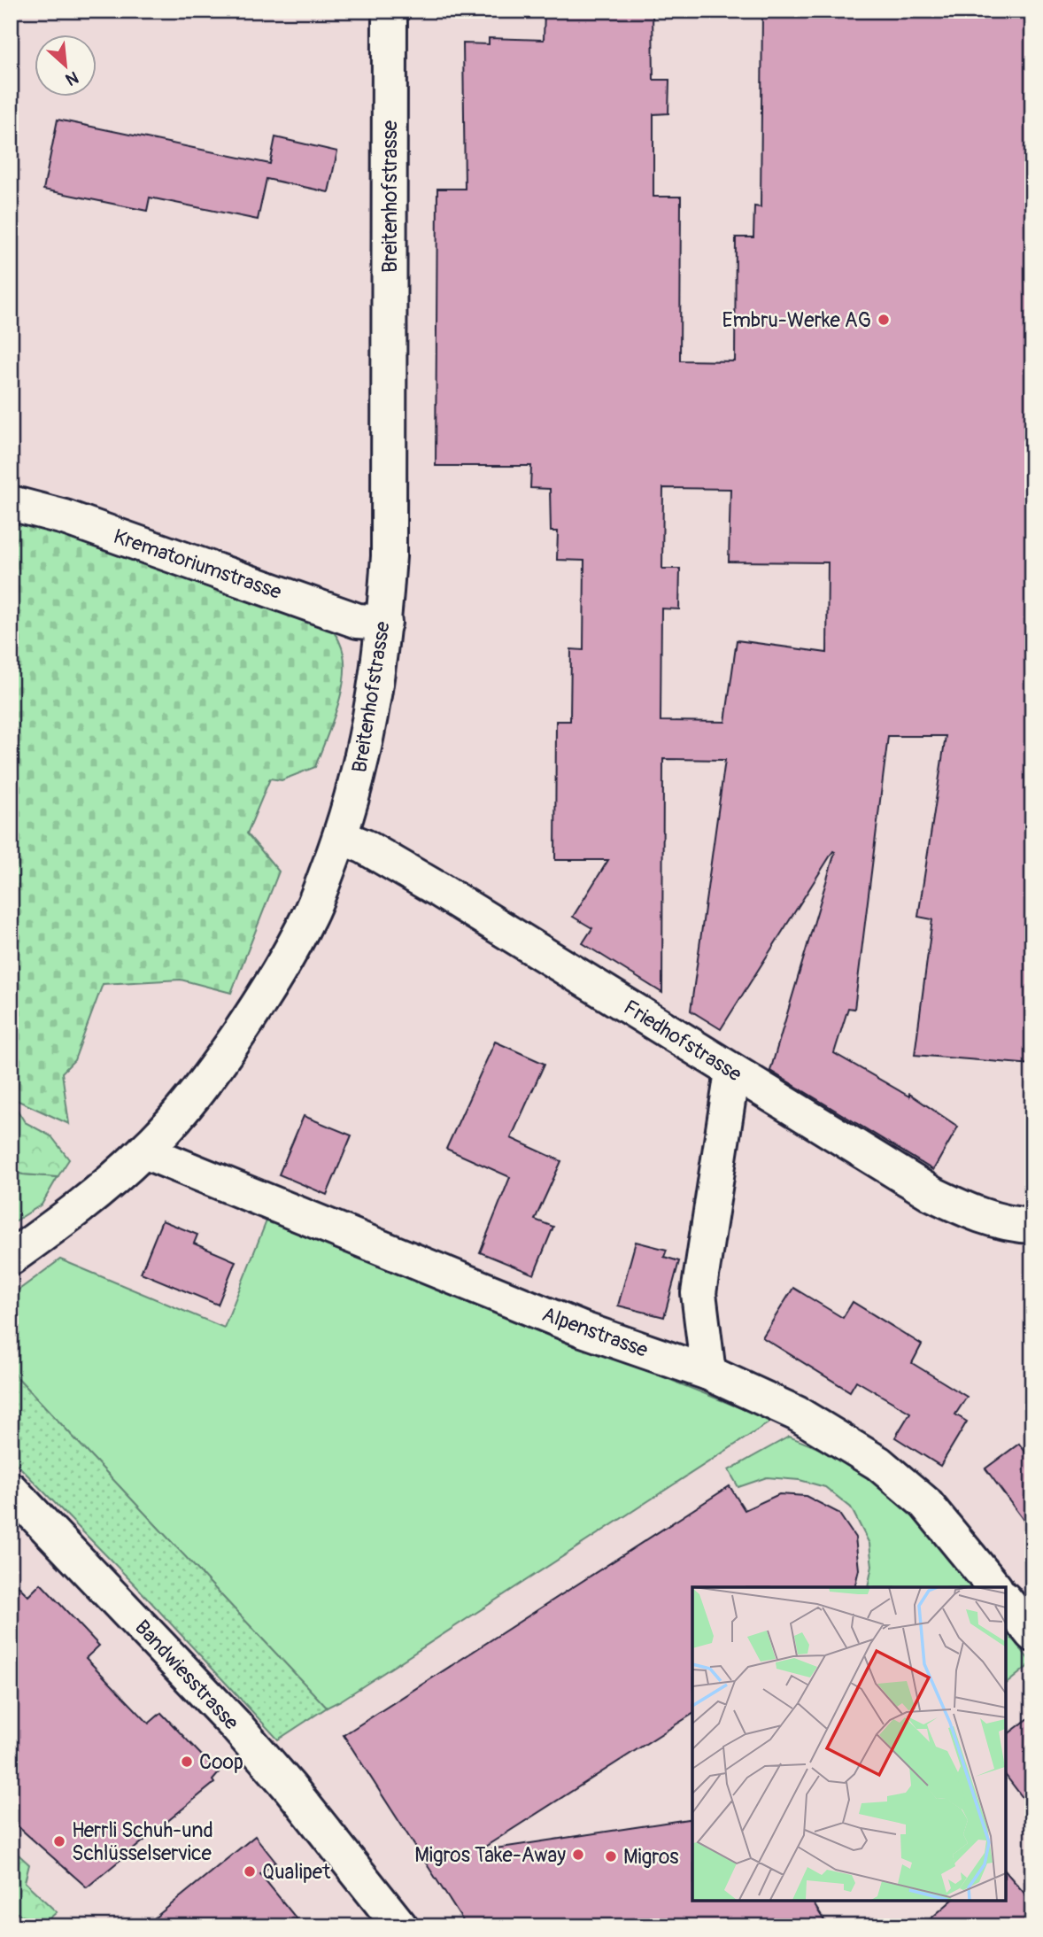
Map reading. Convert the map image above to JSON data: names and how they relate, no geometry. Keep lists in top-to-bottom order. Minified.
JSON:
{"streets":{"street":["Breitenhofstrasse","Krematoriumstrasse","Friedhofstrasse","Alpenstrasse","Bandwiesstrasse"]},"crossings":[["Breitenhofstrasse","Krematoriumstrasse"],["Breitenhofstrasse","Friedhofstrasse"],["Breitenhofstrasse","Alpenstrasse"]],"places":["Embru-Werke AG","Coop","Herrli Schuh-und Schlüsselservice","Migros Take-Away","Migros","Qualipet"],"north":"bottom right"}
